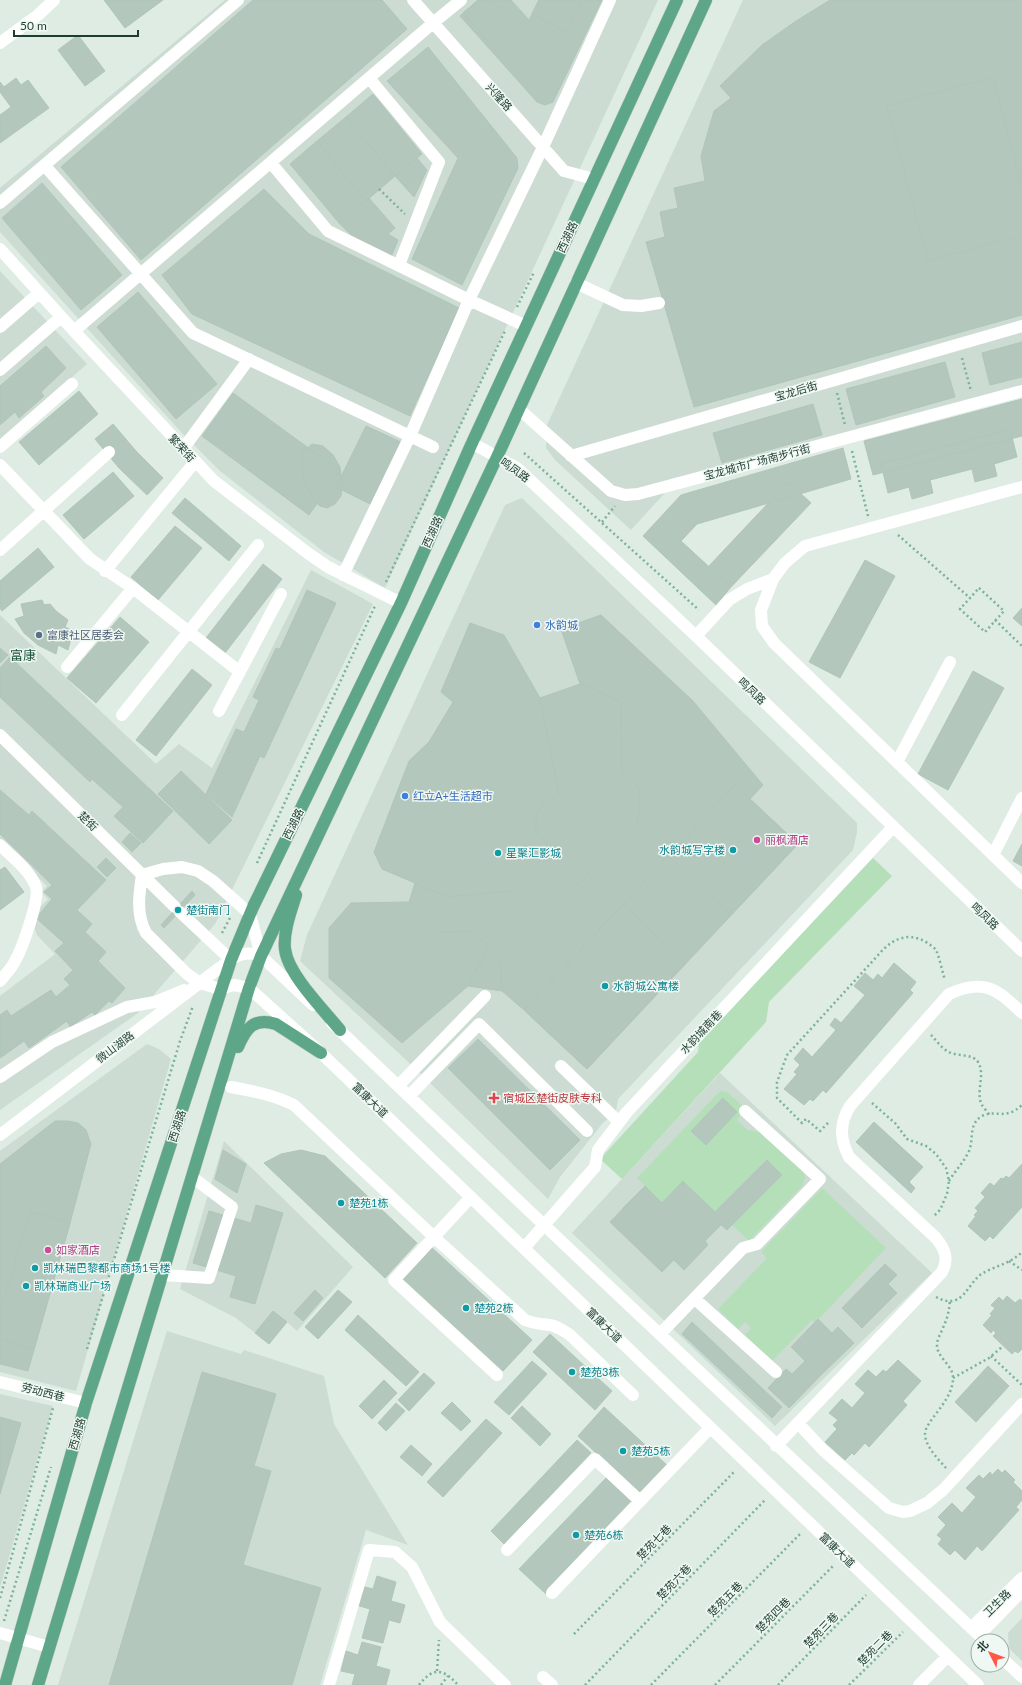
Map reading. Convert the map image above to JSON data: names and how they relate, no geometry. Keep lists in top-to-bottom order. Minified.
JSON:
{"streets":{"main road":["西湖路"],"street":["兴隆路","宝龙后街","繁荣街","宝龙城市广场南步行街","鸣凤路","楚街","水韵城南巷","微山湖路","富康大道","劳动西巷","卫生路"],"path":["楚苑七巷","楚苑六巷","楚苑五巷","楚苑四巷","楚苑三巷","楚苑二巷"]},"crossings":[["兴隆路","西湖路"],["西湖路","繁荣街"],["西湖路","鸣凤路"],["西湖路","楚街"],["西湖路","微山湖路"],["西湖路","劳动西巷"],["鸣凤路","水韵城南巷"],["楚街","微山湖路"],["水韵城南巷","富康大道"],["富康大道","楚苑七巷"],["富康大道","楚苑六巷"],["富康大道","楚苑五巷"],["富康大道","楚苑四巷"],["富康大道","楚苑三巷"],["富康大道","楚苑二巷"]],"districts":["富康"],"places":{"other":["水韵城","富康社区居委会","红立A+生活超市","丽枫酒店","水韵城写字楼","星聚汇影城","楚街南门","水韵城公寓楼","楚苑1栋","如家酒店","凯林瑞巴黎都市商场1号楼","凯林瑞商业广场","楚苑2栋","楚苑3栋","楚苑5栋","楚苑6栋"],"health":["宿城区楚街皮肤专科"]},"scale_bar":"50 m","north":"top left"}
